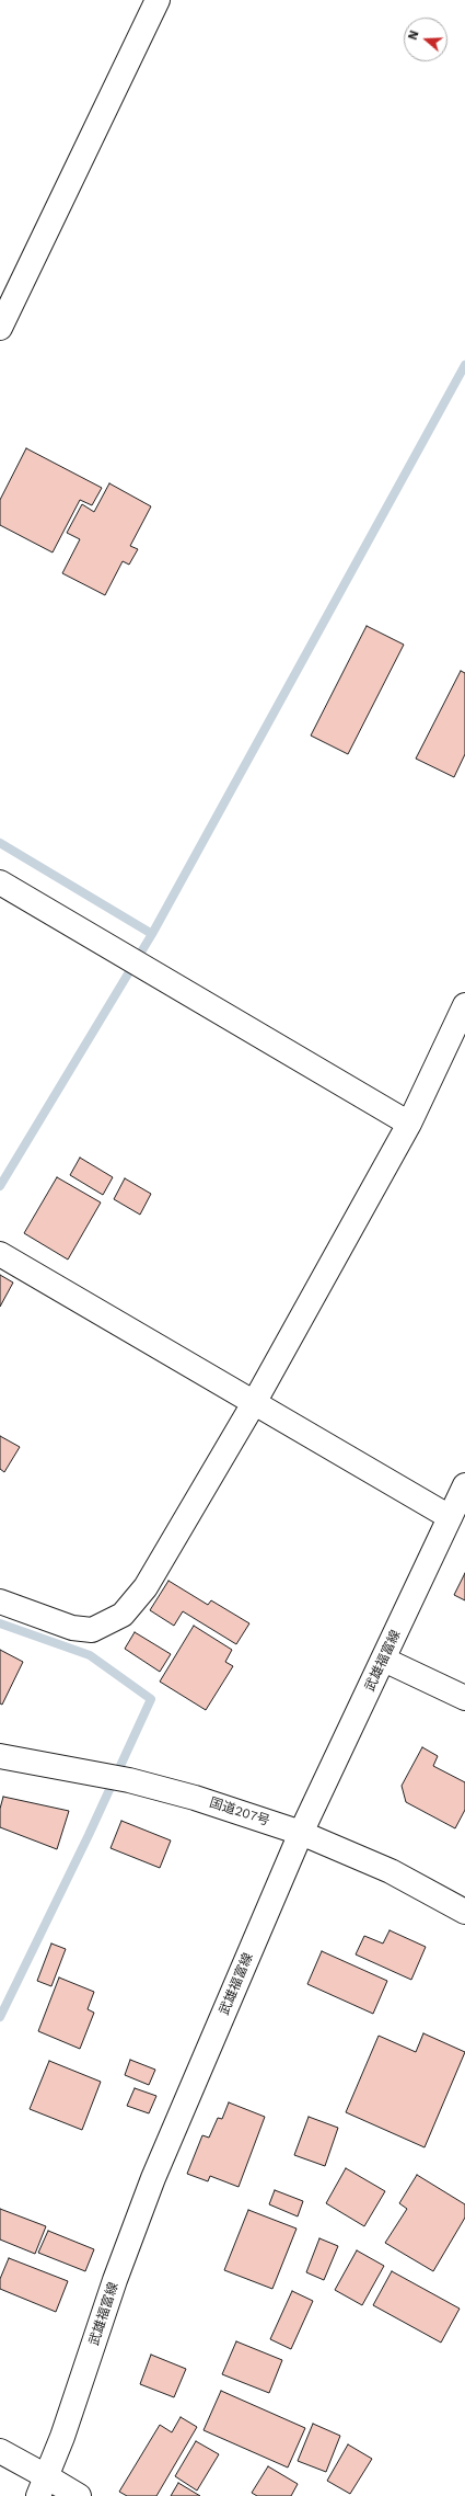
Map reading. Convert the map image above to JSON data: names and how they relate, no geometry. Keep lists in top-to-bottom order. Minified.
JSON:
{"streets":{"main road":["武雄福富線","国道207号"]},"crossings":[["武雄福富線","国道207号"]],"north":"left"}
